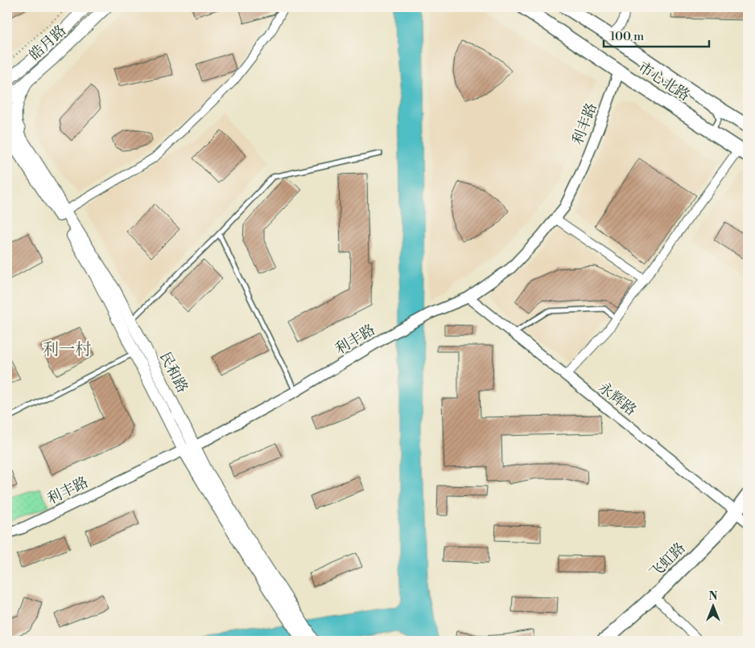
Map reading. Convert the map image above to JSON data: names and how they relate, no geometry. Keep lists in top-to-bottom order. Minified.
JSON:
{"streets":{"main road":["皓月路","市心北路","民和路","飞虹路"],"street":["利丰路","永辉路"]},"crossings":[["市心北路","利丰路"],["利丰路","民和路"],["利丰路","永辉路"],["永辉路","飞虹路"]],"districts":["利一村"],"scale_bar":"100 m","north":"top"}
